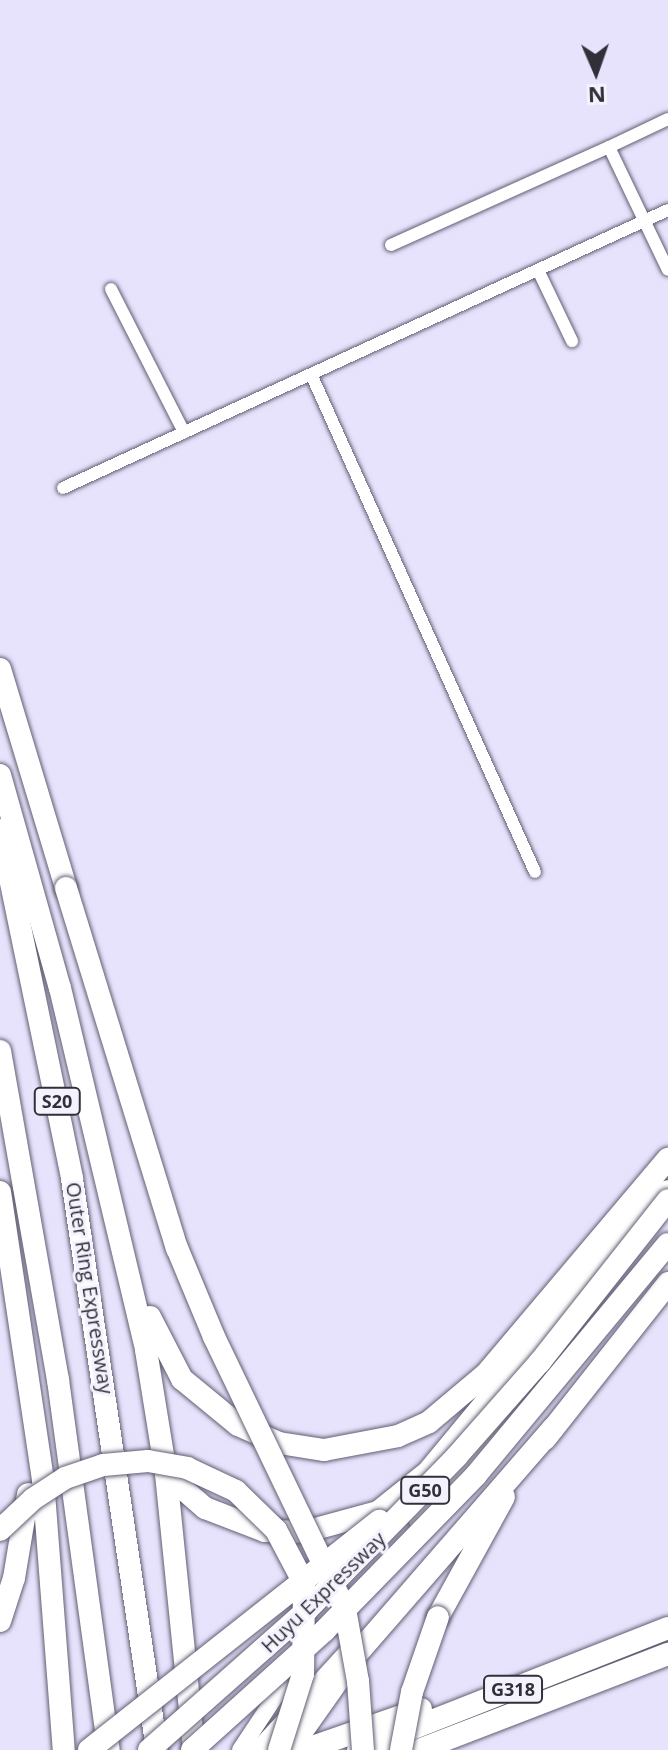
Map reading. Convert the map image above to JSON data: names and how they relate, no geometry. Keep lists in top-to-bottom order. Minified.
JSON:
{"streets":{"highway":["S20","Outer Ring Expressway","G50","Huyu Expressway","G318"]},"north":"bottom"}
